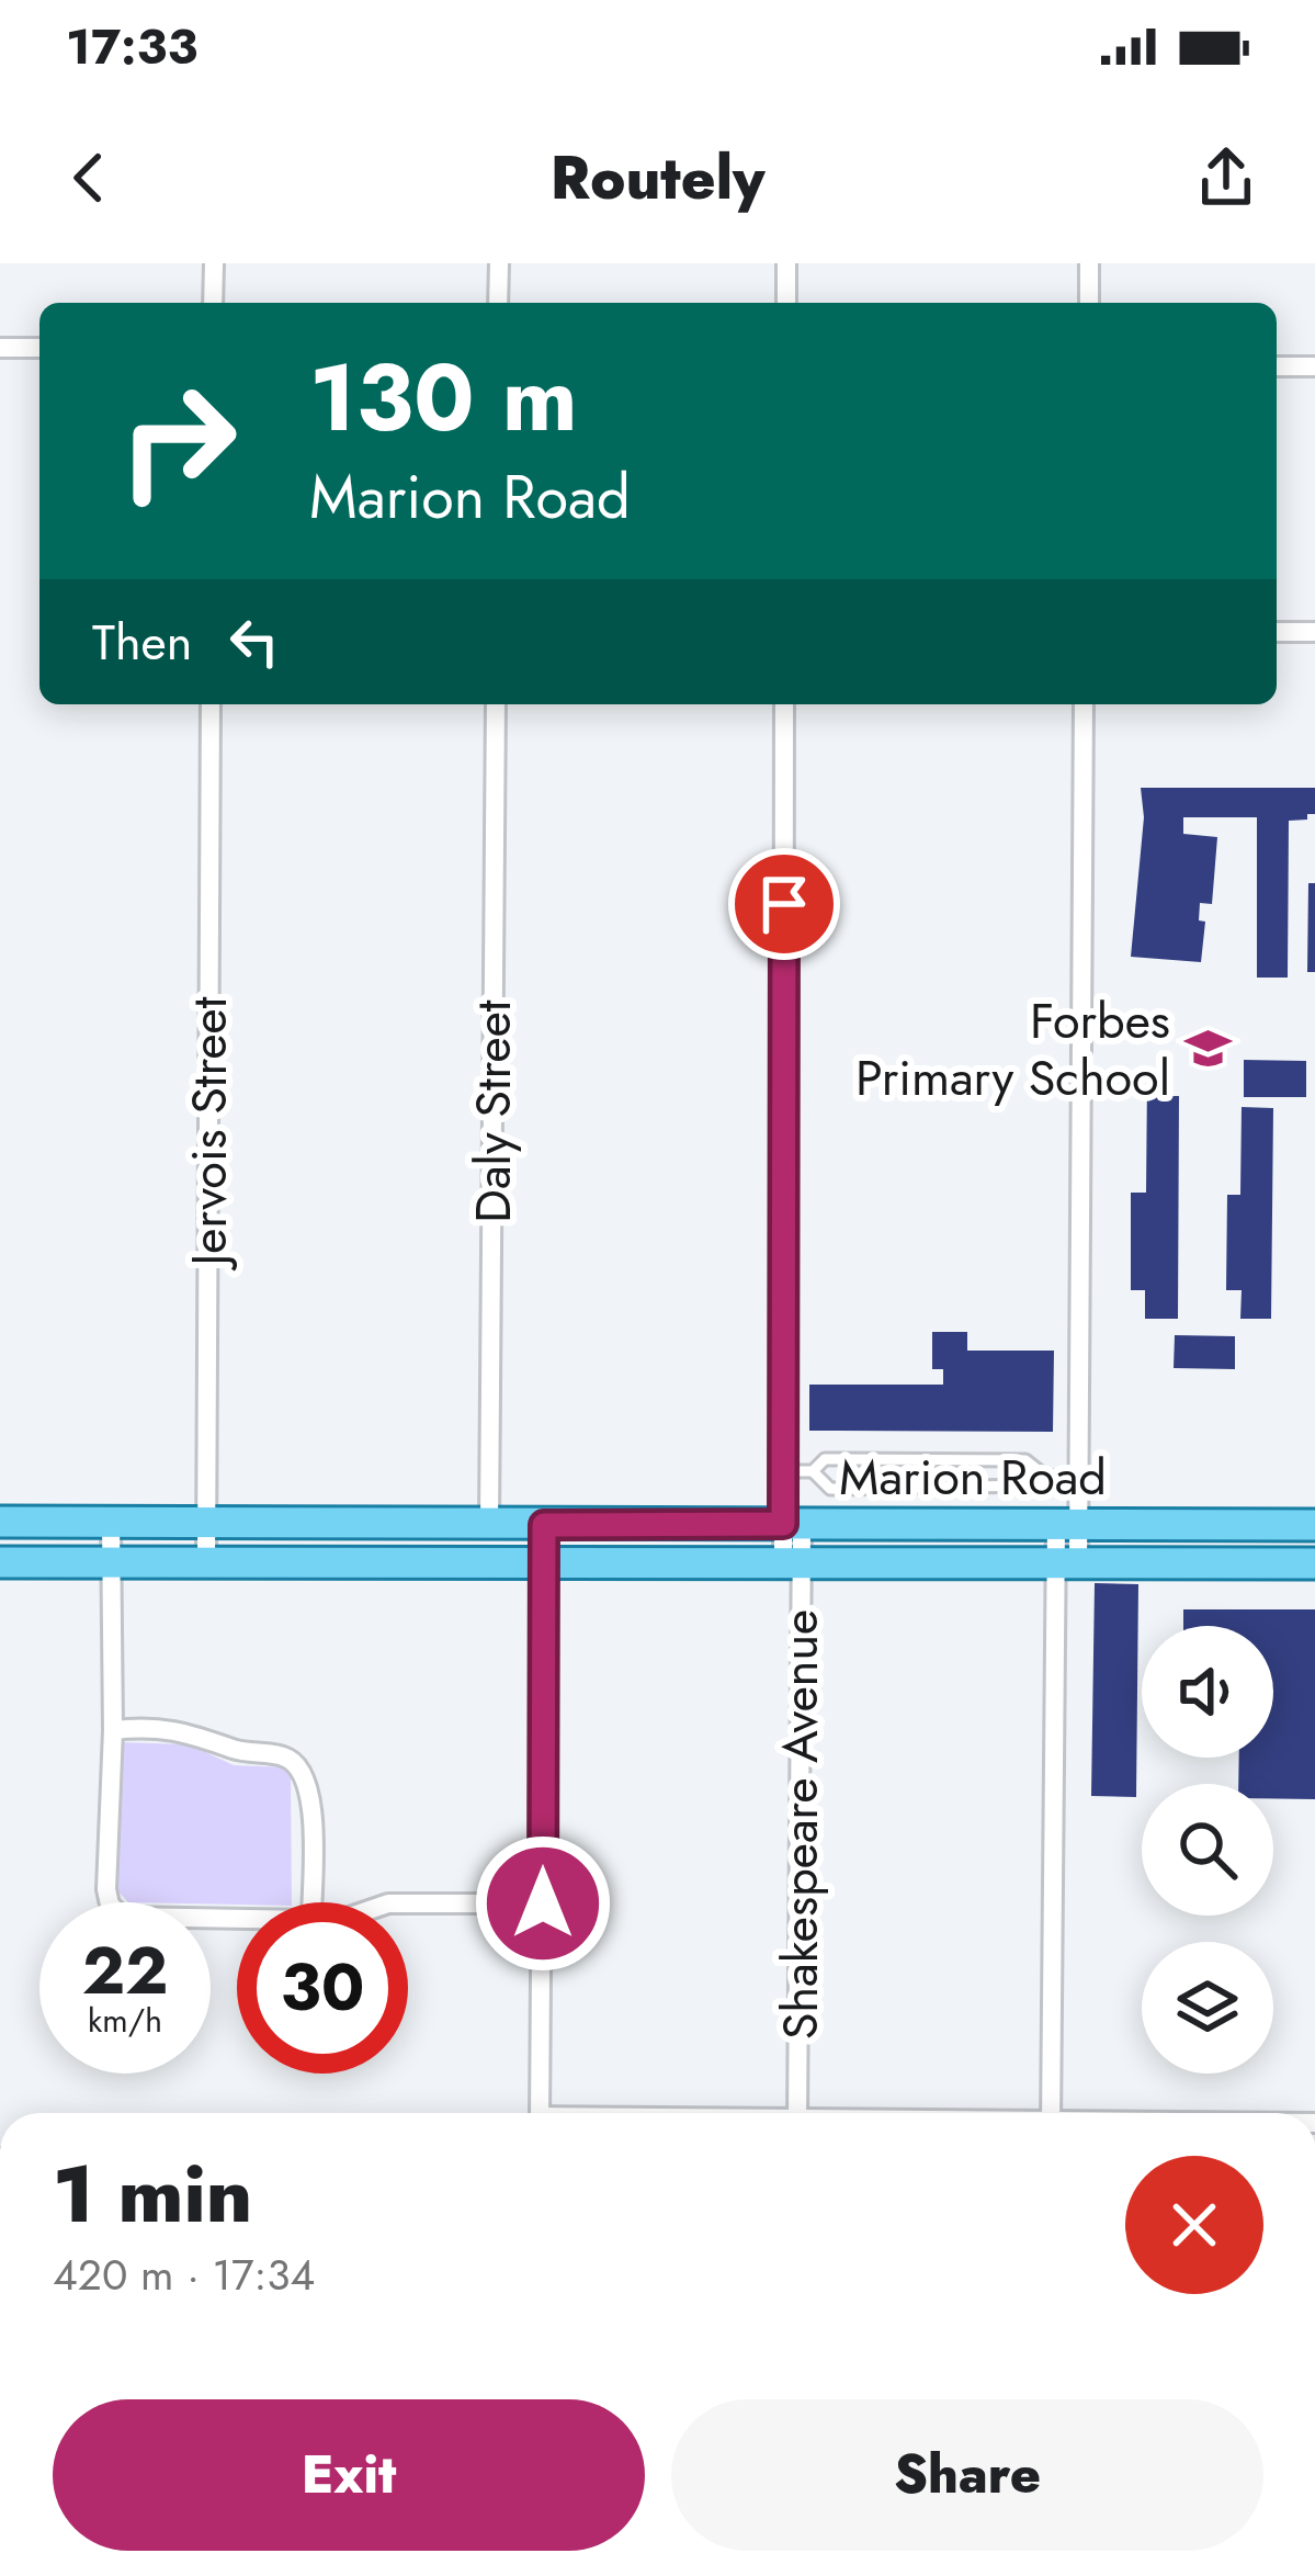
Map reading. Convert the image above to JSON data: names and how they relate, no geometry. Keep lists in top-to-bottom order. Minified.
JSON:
{"streets":{"main road":["Marion Road"],"street":["Daly Street","Jervois Street","Shakespeare Avenue"]},"crossings":[["Daly Street","Marion Road"],["Jervois Street","Marion Road"],["Marion Road","Shakespeare Avenue"]],"places":{"school or university":["Forbes Primary School"]},"page":{"status":"17:33","header":"Routely","turn":["130 m","Marion Road"],"then":"Then","speed":"22 km/h","limit":"30","heading":["1 min","420 m · 17:34"],"buttons":["Exit","Share"]}}
